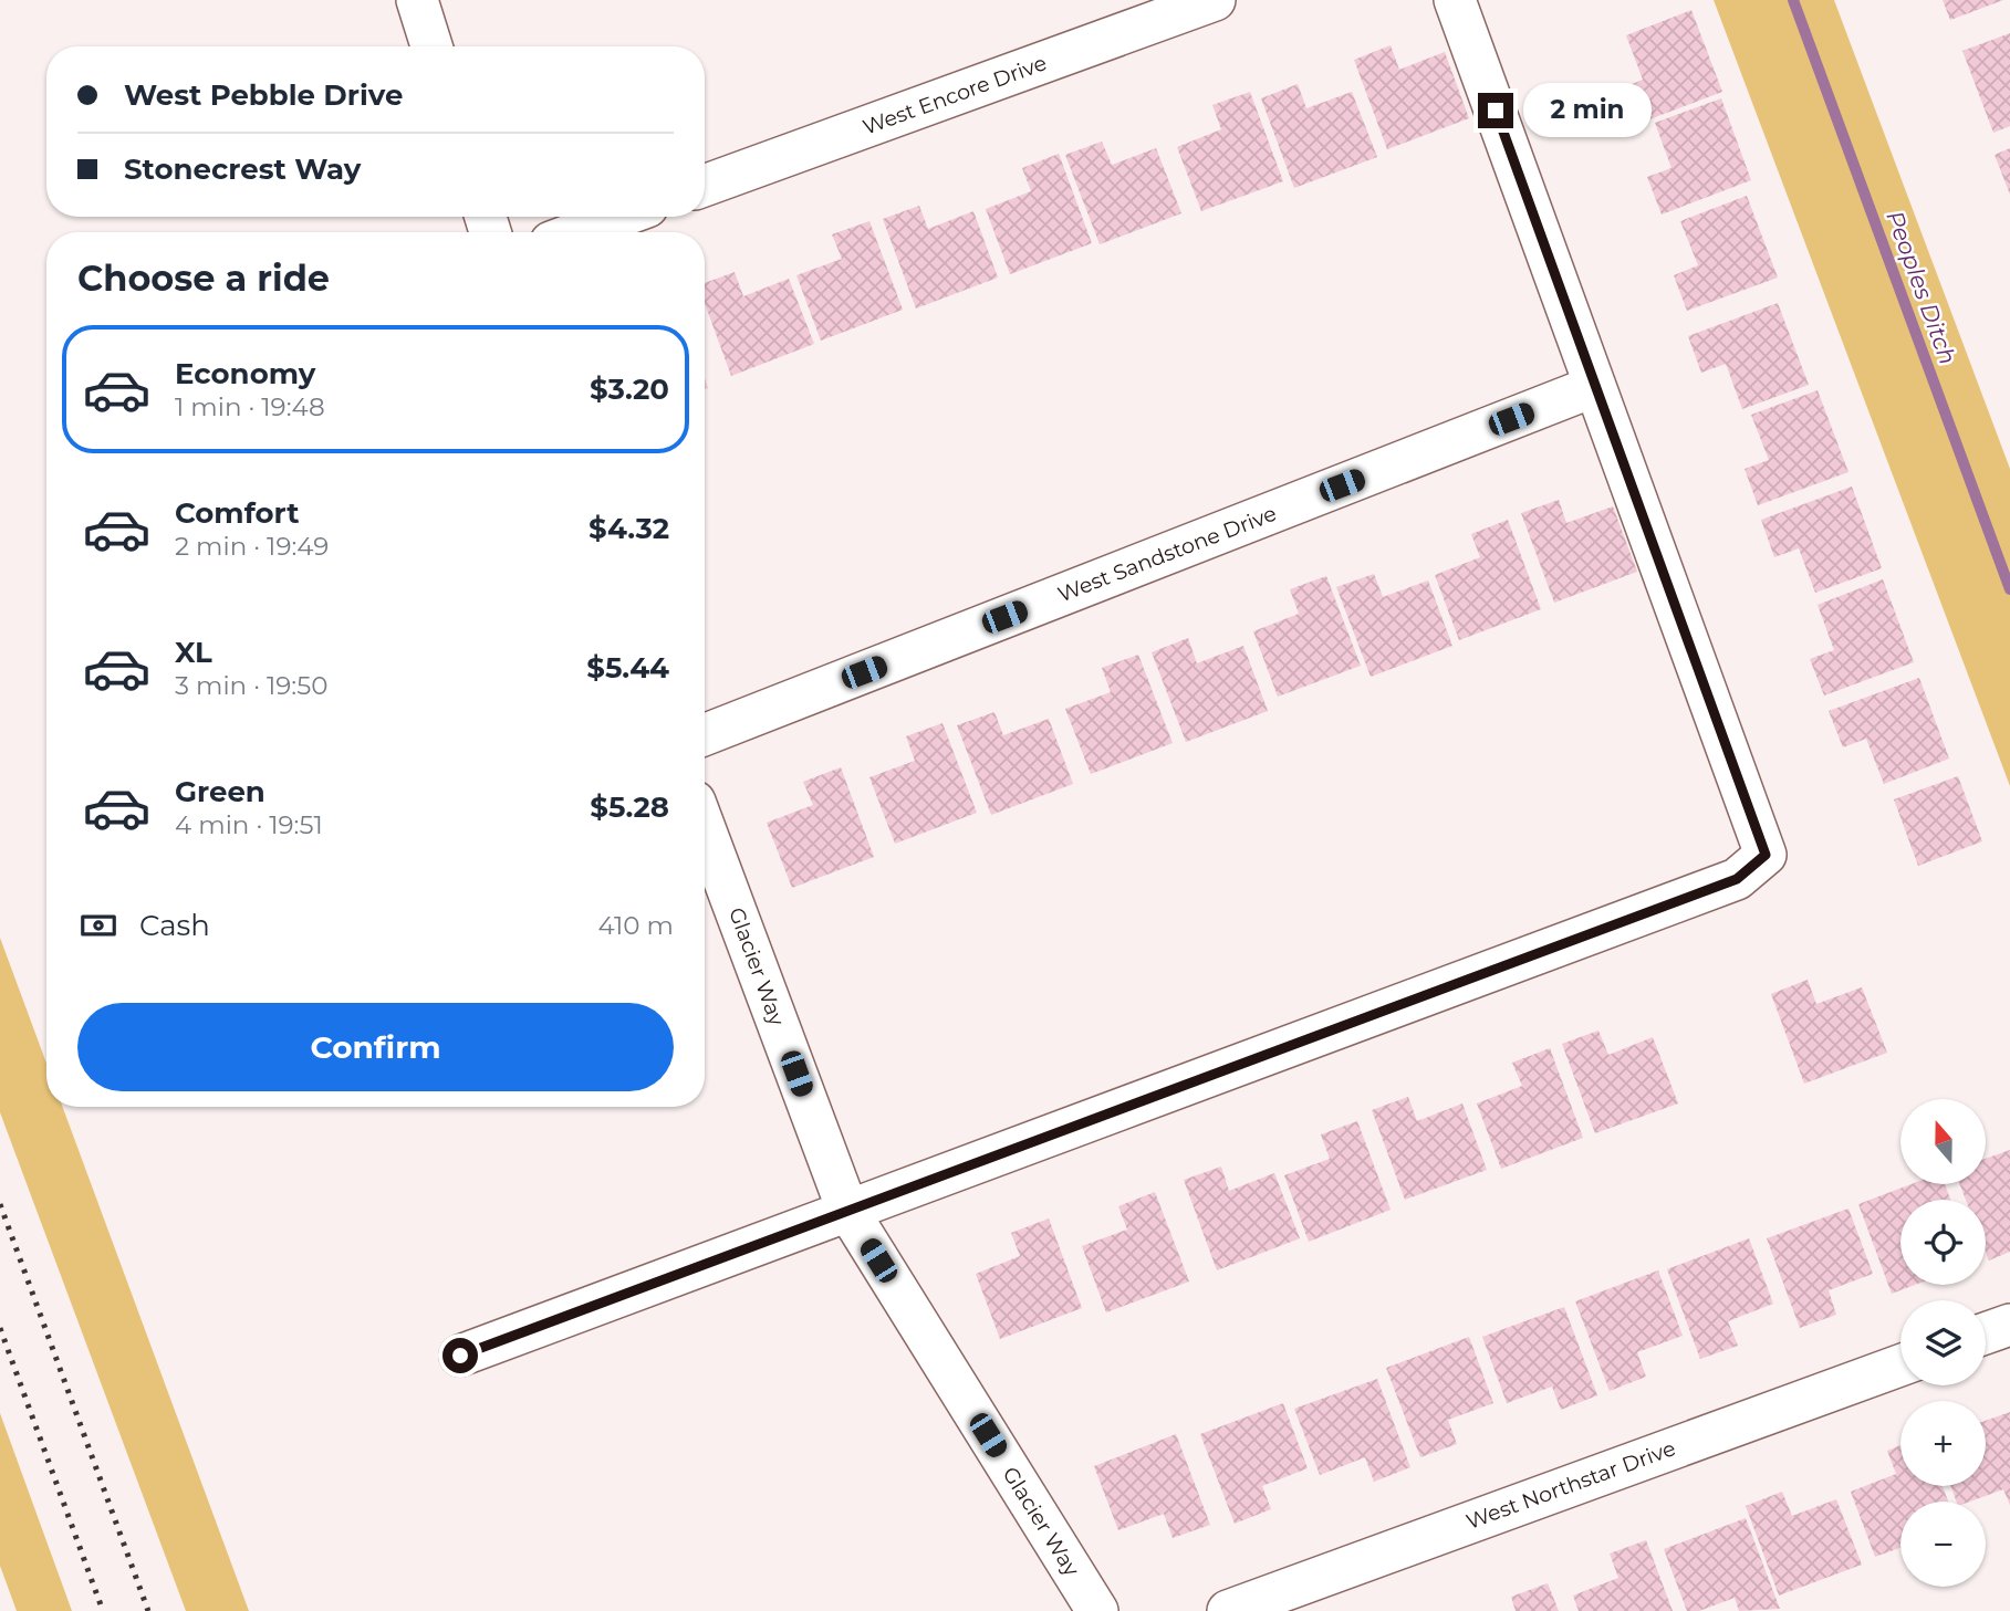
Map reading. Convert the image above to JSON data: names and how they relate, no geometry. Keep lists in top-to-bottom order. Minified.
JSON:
{"streets":{"street":["West Encore Drive","West Sandstone Drive","Glacier Way","West Northstar Drive"]},"water":["Peoples Ditch"],"north":"top","page":{"banner":["West Pebble Drive","Stonecrest Way"],"bubble":"2 min","heading":"Choose a ride","list":[{"name":"Economy","note":"1 min · 19:48","value":"$3.20"},{"name":"Comfort","note":"2 min · 19:49","value":"$4.32"},{"name":"XL","note":"3 min · 19:50","value":"$5.44"},{"name":"Green","note":"4 min · 19:51","value":"$5.28"}],"pay":["Cash","410 m"],"buttons":"Confirm","map_buttons":["+","−"]}}
